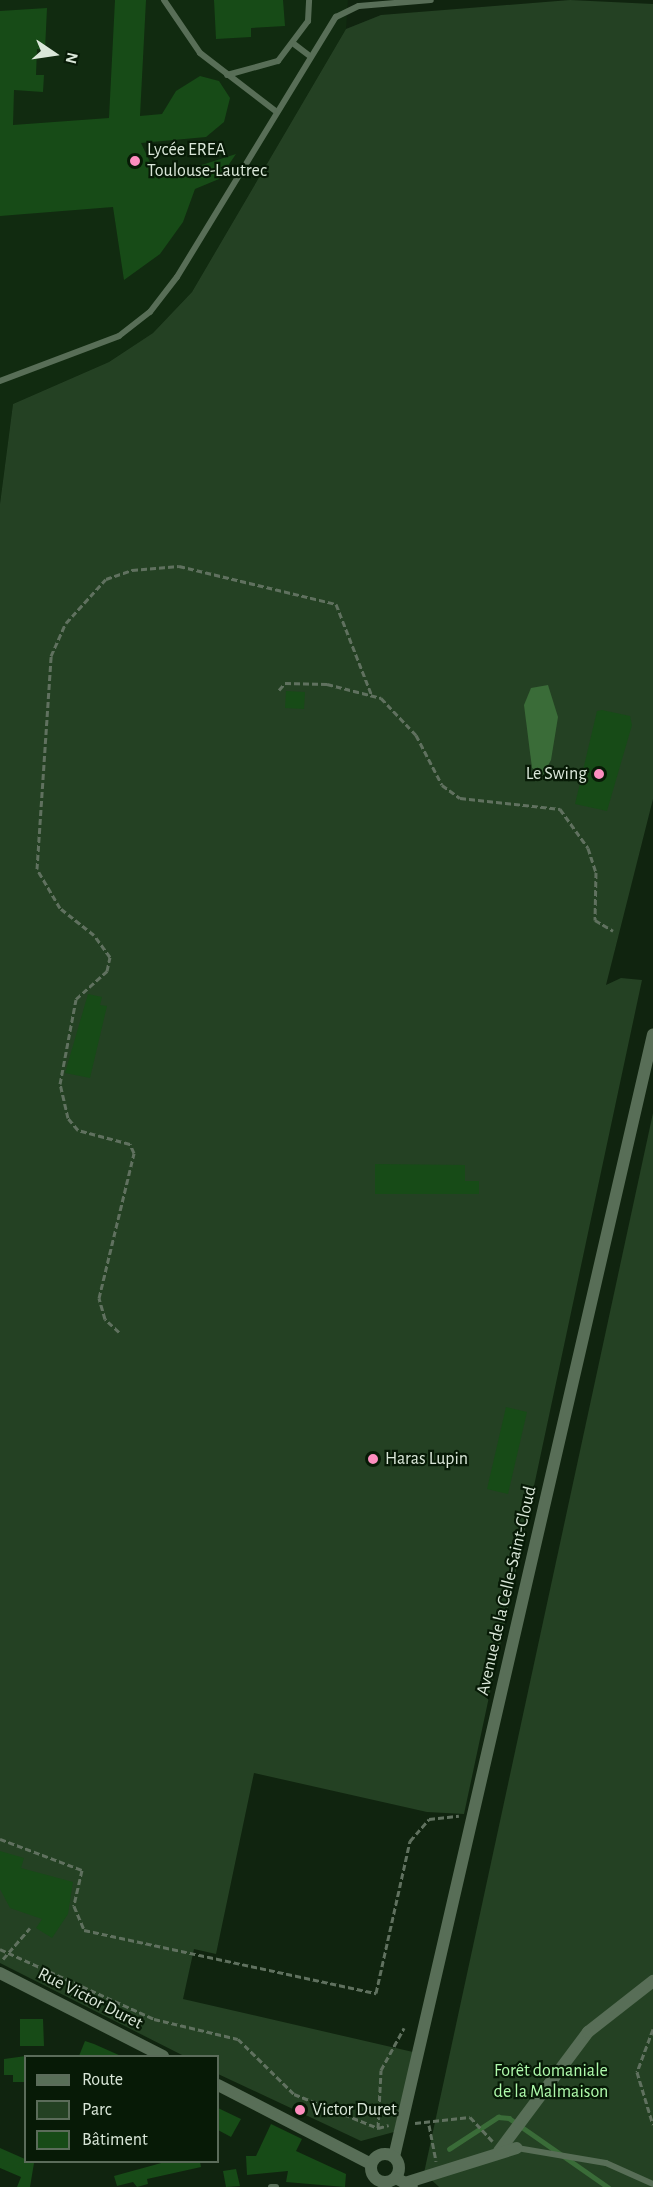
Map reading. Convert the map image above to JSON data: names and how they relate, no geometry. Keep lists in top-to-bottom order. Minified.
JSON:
{"streets":{"street":["Avenue de la Celle-Saint-Cloud","Rue Victor Duret"]},"parks":["Forêt domaniale de la Malmaison"],"places":["Lycée EREA Toulouse-Lautrec","Le Swing","Haras Lupin","Victor Duret"],"legend":["Route","Parc","Bâtiment"],"north":"right"}
